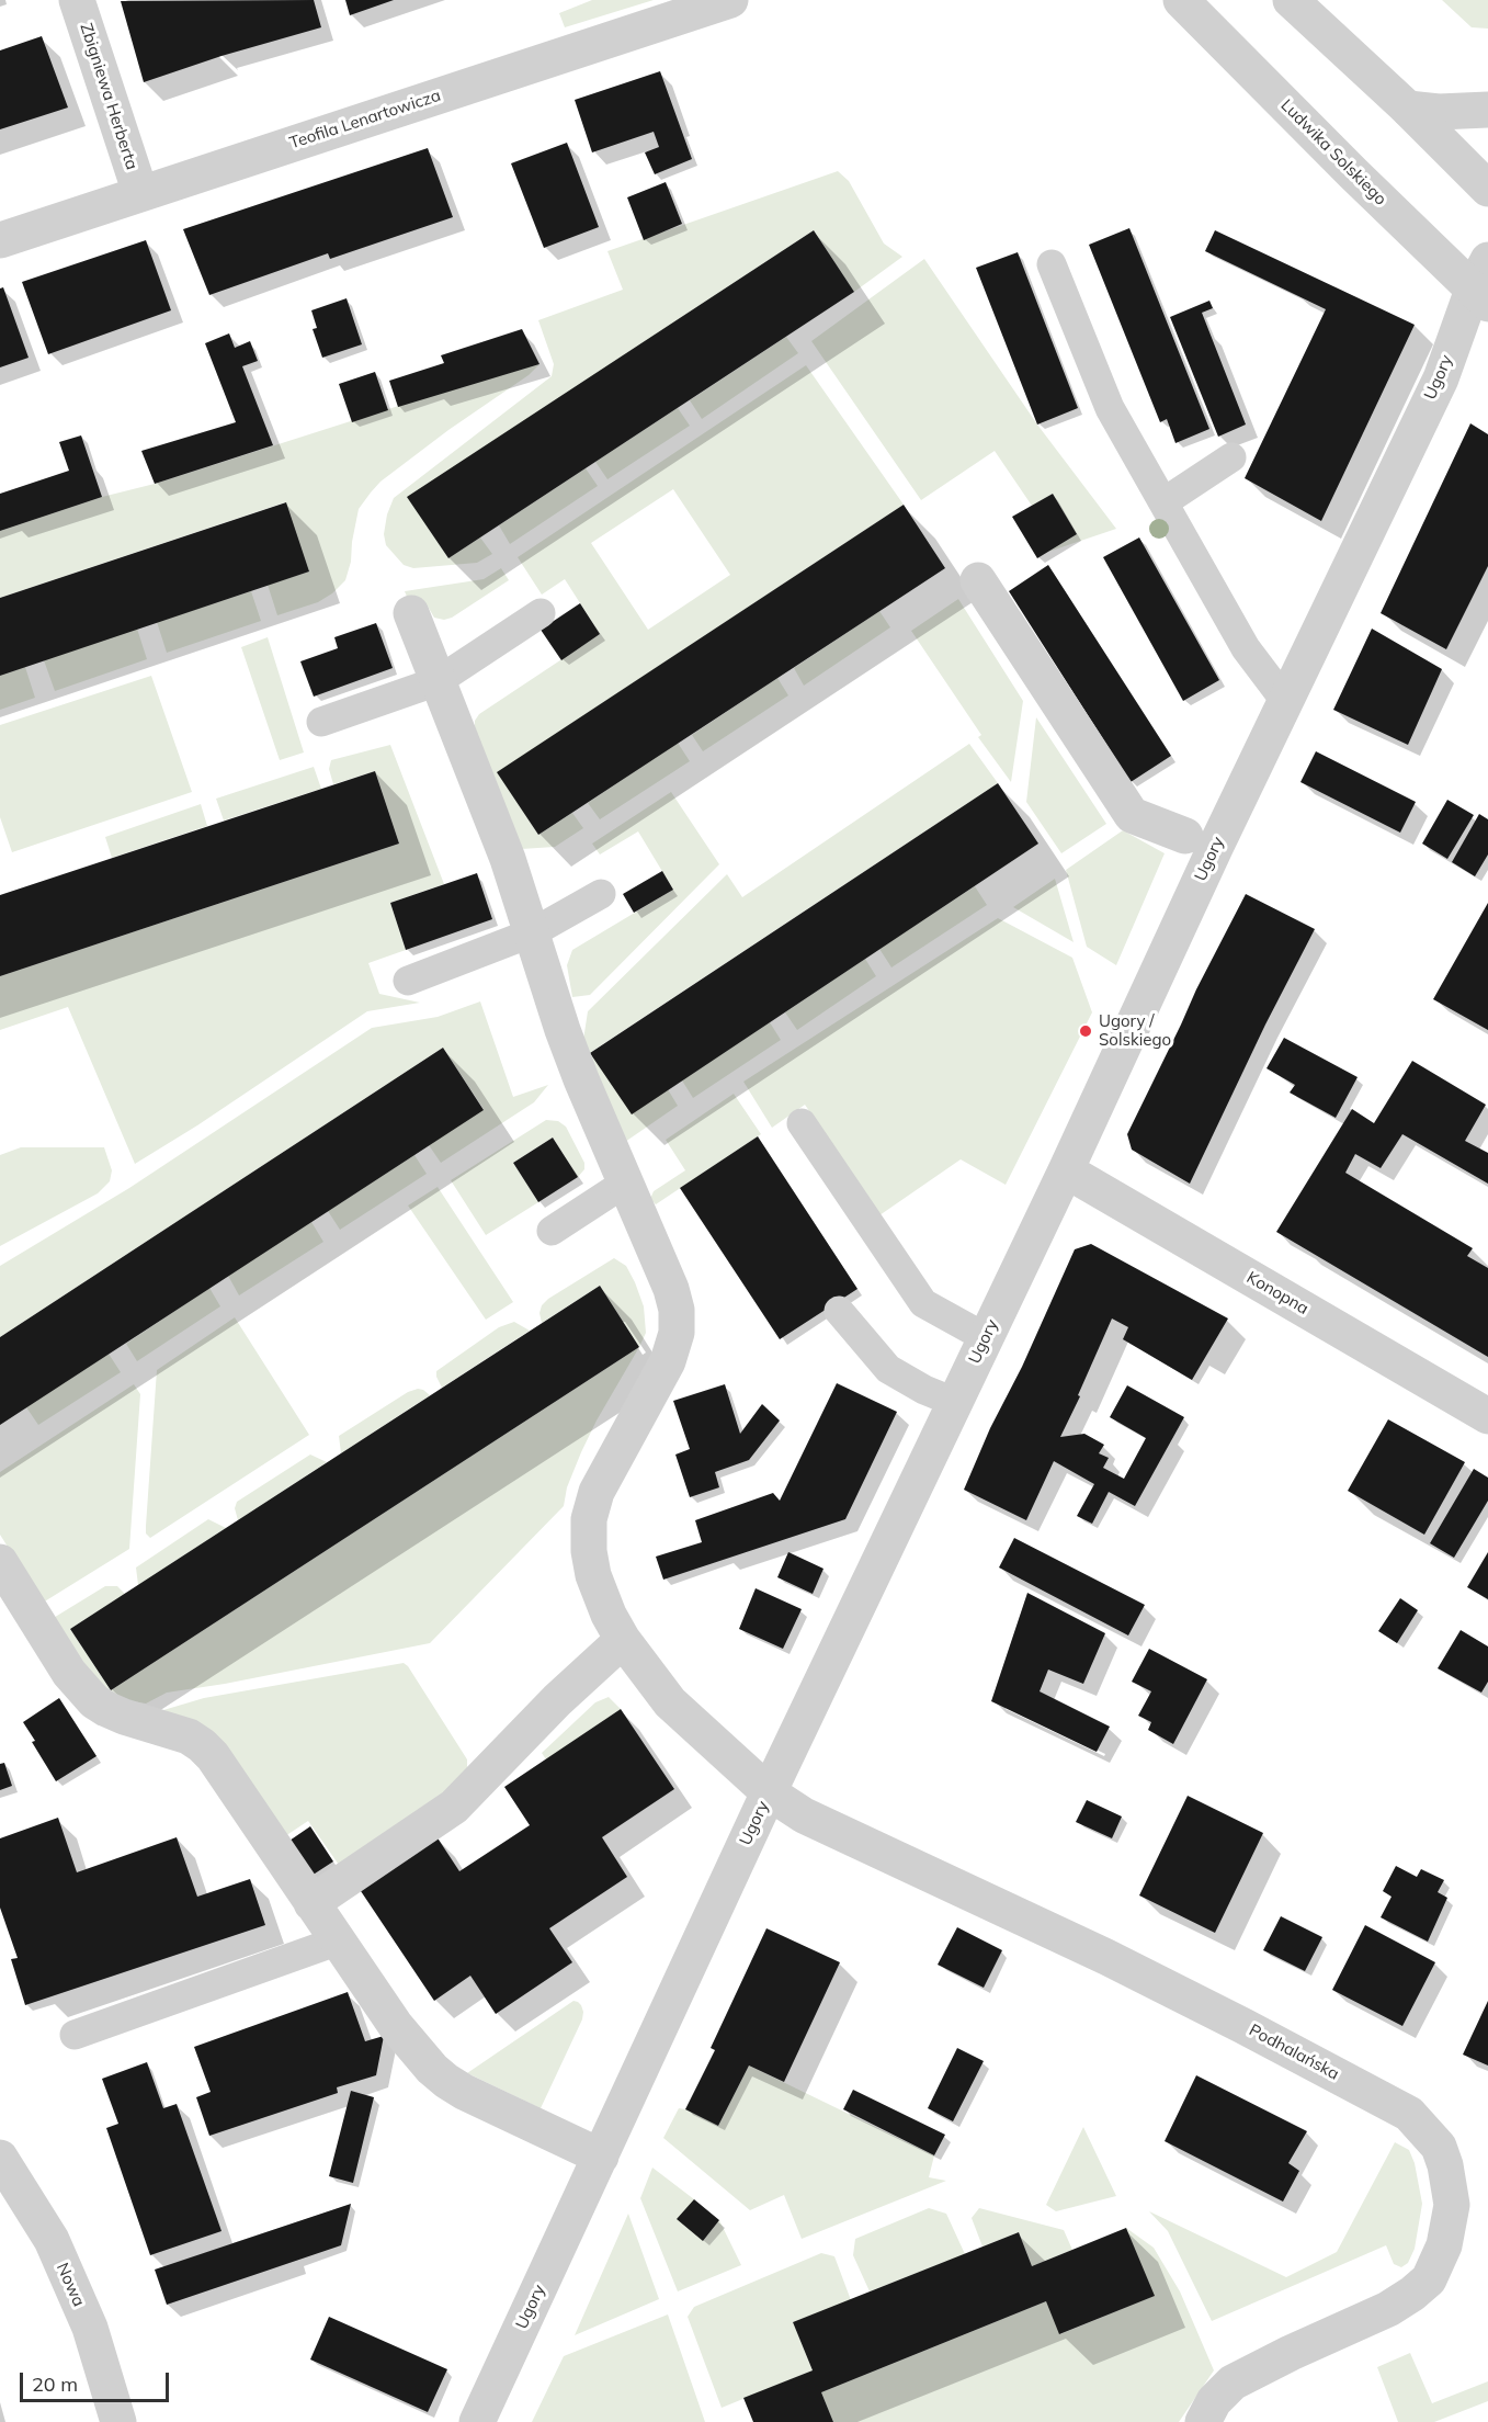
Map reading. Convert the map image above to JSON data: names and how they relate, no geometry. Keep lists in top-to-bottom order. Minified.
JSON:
{"streets":{"street":["Zbigniewa Herberta","Teofila Lenartowicza","Ludwika Solskiego","Ugory","Konopna","Podhalańska","Nowa"]},"crossings":[["Zbigniewa Herberta","Teofila Lenartowicza"],["Ludwika Solskiego","Ugory"],["Ugory","Konopna"],["Ugory","Podhalańska"]],"places":["Ugory / Solskiego"],"scale_bar":"20 m"}
